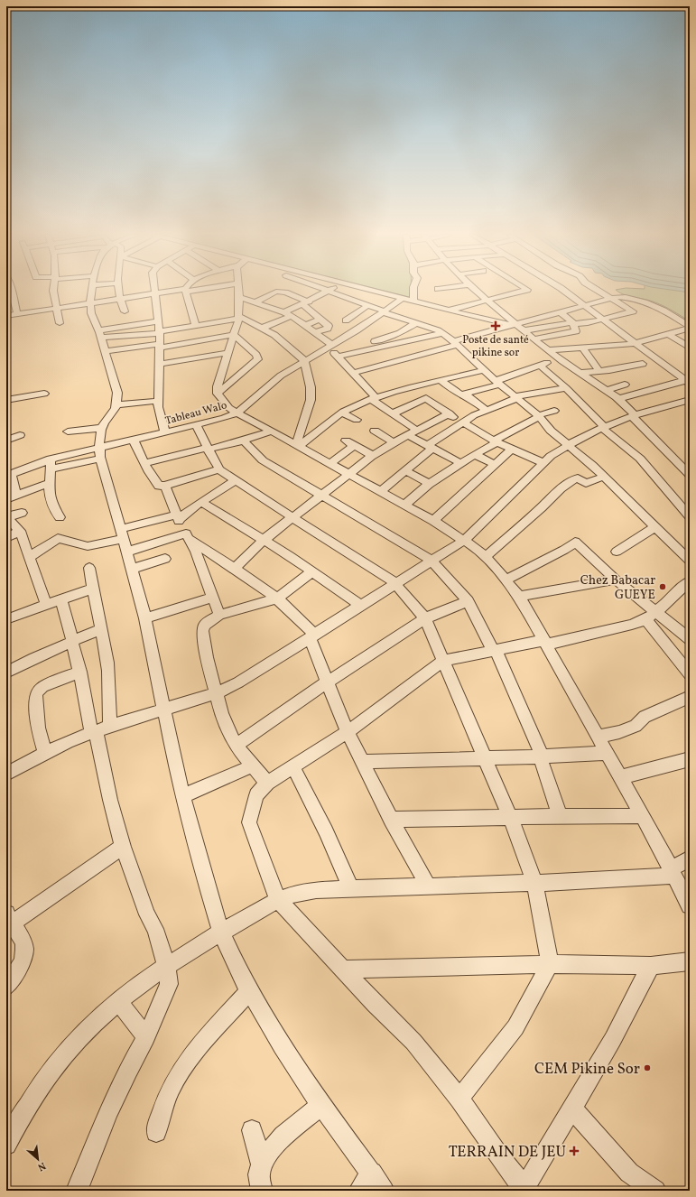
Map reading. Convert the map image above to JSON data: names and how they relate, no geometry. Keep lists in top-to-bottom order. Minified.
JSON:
{"streets":{"street":["Tableau Walo"]},"places":{"health":["Poste de santé pikine sor","TERRAIN DE JEU"],"other":["Chez Babacar GUEYE","CEM Pikine Sor"]},"north":"bottom right"}
